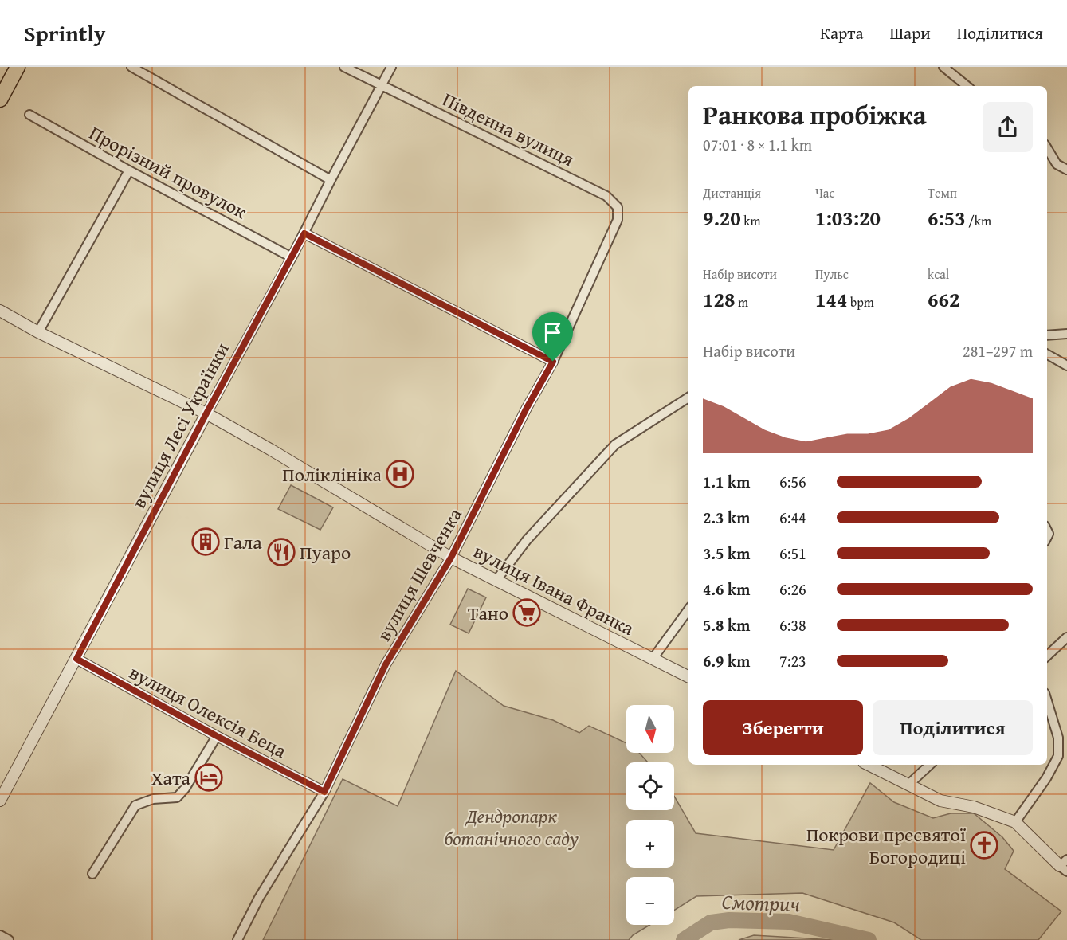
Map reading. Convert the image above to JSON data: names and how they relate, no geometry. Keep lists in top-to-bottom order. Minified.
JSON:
{"streets":{"street":["Південна вулиця","Прорізний провулок","вулиця Лесі Українки","вулиця Шевченка","вулиця Івана Франка","вулиця Олексія Беца"]},"crossings":[["Південна вулиця","вулиця Лесі Українки"],["Південна вулиця","вулиця Шевченка"],["Прорізний провулок","вулиця Лесі Українки"],["вулиця Лесі Українки","вулиця Івана Франка"],["вулиця Лесі Українки","вулиця Олексія Беца"],["вулиця Шевченка","вулиця Івана Франка"],["вулиця Шевченка","вулиця Олексія Беца"]],"water":["Смотрич"],"parks":["Дендропарк ботанічного саду"],"places":{"hospital":["Поліклініка"],"building":["Гала"],"restaurant":["Пуаро"],"supermarket":["Тано"],"hotel":["Хата"],"church":["Покрови пресвятої Богородиці"]},"north":"bottom","page":{"header":"Sprintly","nav":["Карта","Шари","Поділитися"],"heading":["Ранкова пробіжка","07:01 · 8 × 1.1 km"],"stats":[["Дистанція","9.20 km"],["Час","1:03:20"],["Темп","6:53 /km"],["Набір висоти","128 m"],["Пульс","144 bpm"],["kcal","662"]],"chart":["Набір висоти","281–297 m"],"list":[{"name":"1.1 km","note":"6:56"},{"name":"2.3 km","note":"6:44"},{"name":"3.5 km","note":"6:51"},{"name":"4.6 km","note":"6:26"},{"name":"5.8 km","note":"6:38"},{"name":"6.9 km","note":"7:23"}],"buttons":["Зберегти","Поділитися"],"map_buttons":["+","−"]}}
